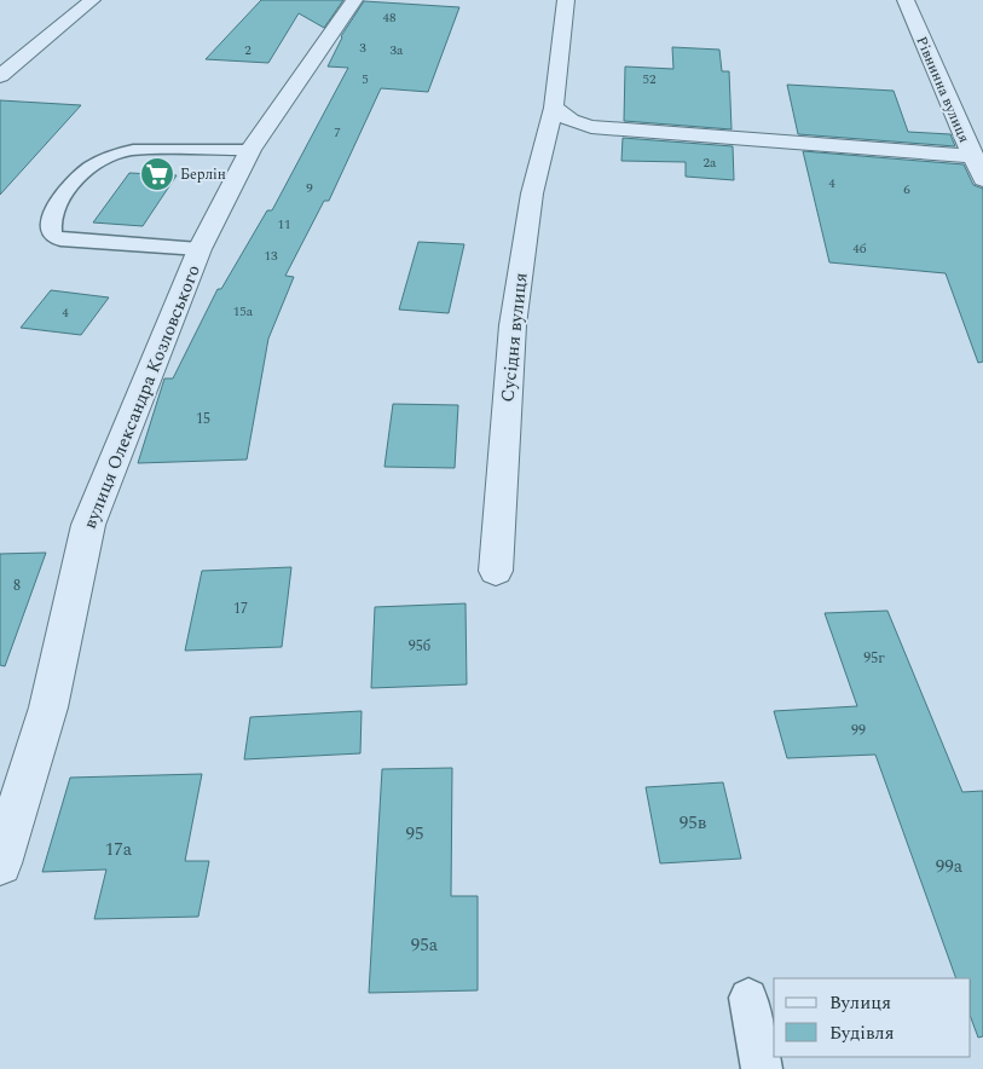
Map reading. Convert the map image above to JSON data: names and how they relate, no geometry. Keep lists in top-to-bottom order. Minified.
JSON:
{"streets":{"street":["Рівнинна вулиця","Сусідня вулиця","вулиця Олександра Козловського"]},"places":{"supermarket":["Берлін"]},"house_numbers":["48","3","2","3а","5","52","7","2а","4","9","6","11","4б","13","15а","4","15","8","17","95б","95г","99","95в","95","17а","99а","95а"],"legend":["Вулиця","Будівля"]}
